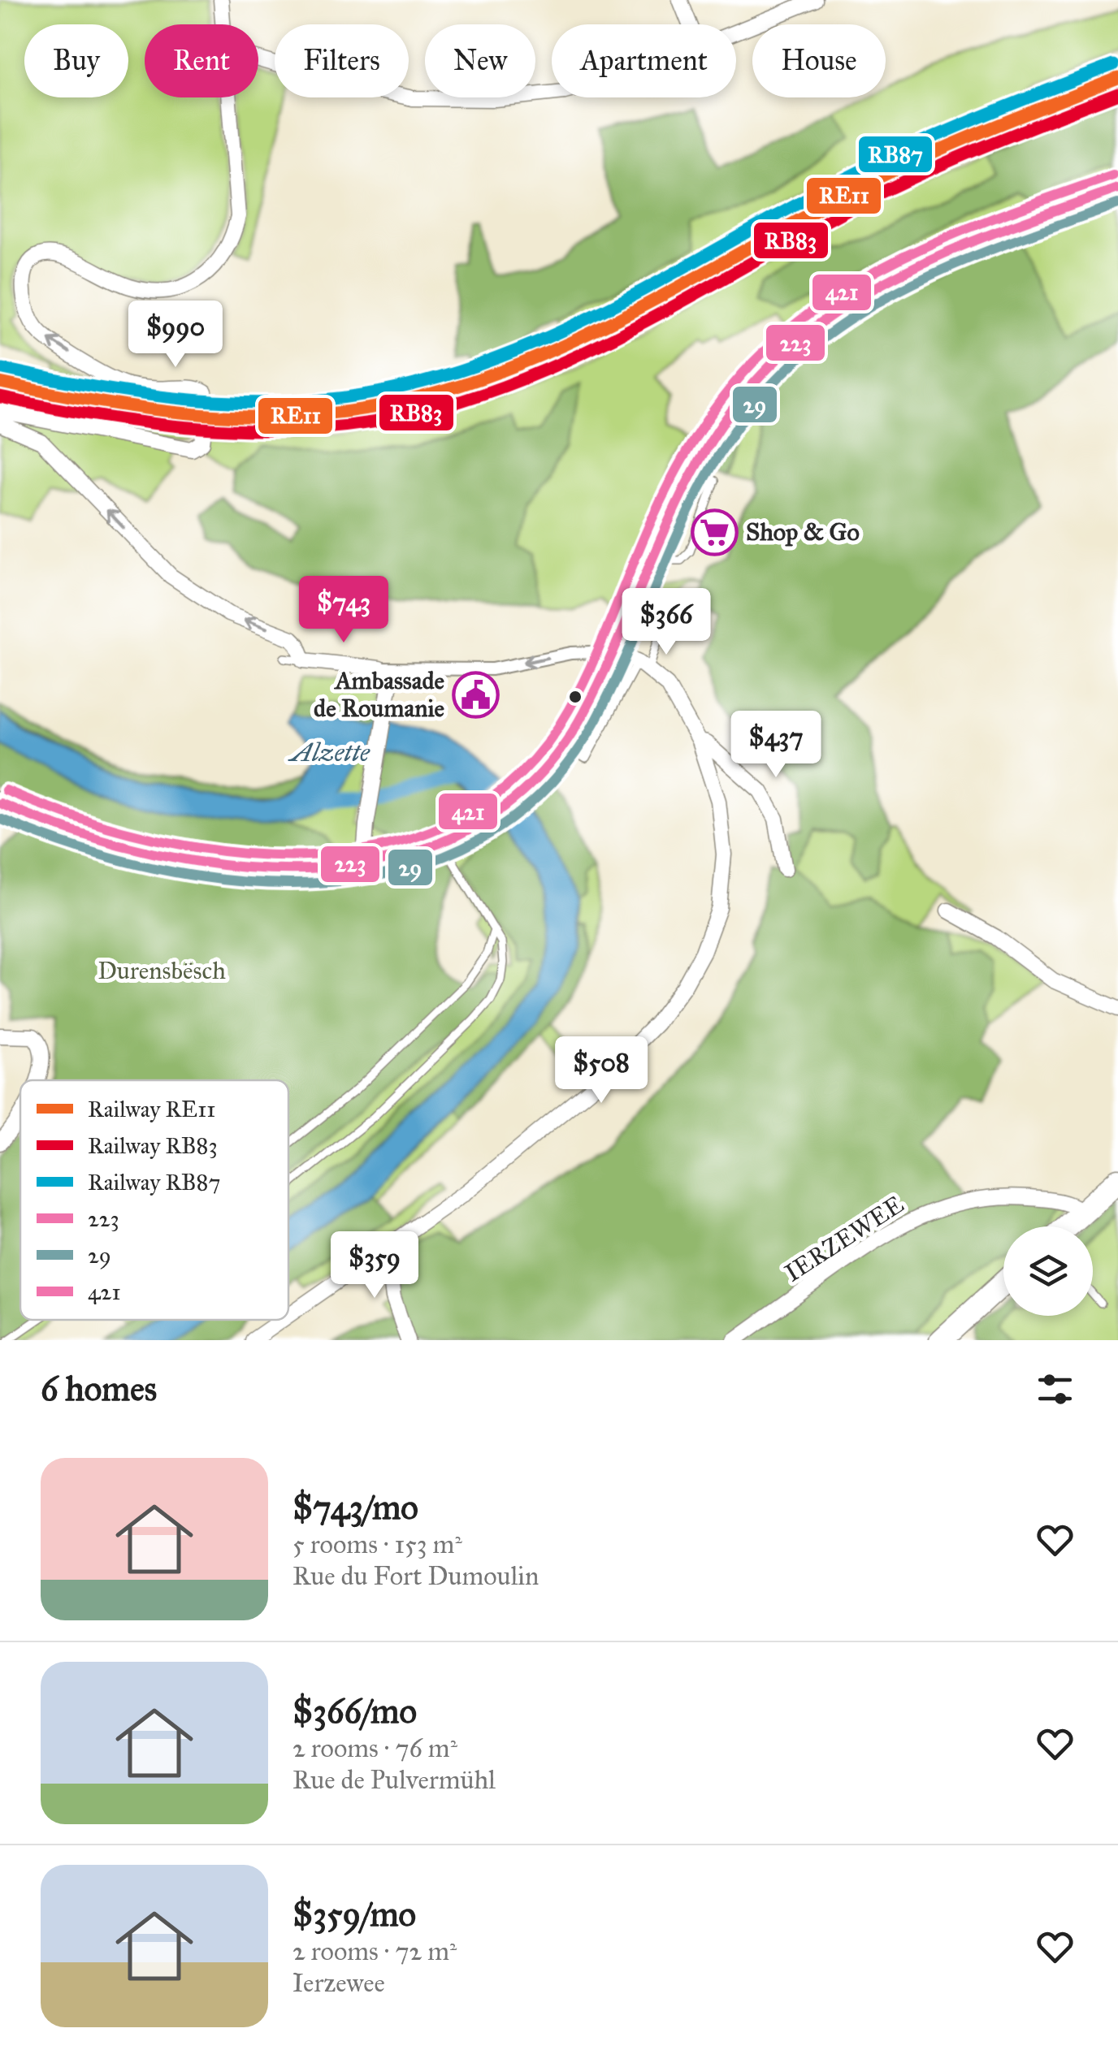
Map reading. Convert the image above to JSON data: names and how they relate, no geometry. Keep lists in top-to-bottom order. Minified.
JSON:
{"streets":{"street":["IERZEWEE"]},"water":["Alzette"],"parks":["Durensbësch"],"places":{"supermarket":["Shop & Go"],"public building":["Ambassade de Roumanie"]},"lines":["rail line RB87","rail line RE11","rail line RB83","transit line 421","transit line 223","transit line 29"],"legend":["Railway RE11","Railway RB83","Railway RB87","223","29","421"],"page":{"chip":["Buy","Rent","Filters","New","Apartment","House"],"price":["$990","$743","$366","$437","$508","$359"],"heading":"6 homes","list":[{"name":"$743/mo","note":"5 rooms · 153 m² · Rue du Fort Dumoulin"},{"name":"$366/mo","note":"2 rooms · 76 m² · Rue de Pulvermühl"},{"name":"$359/mo","note":"2 rooms · 72 m² · Ierzewee"}]}}
